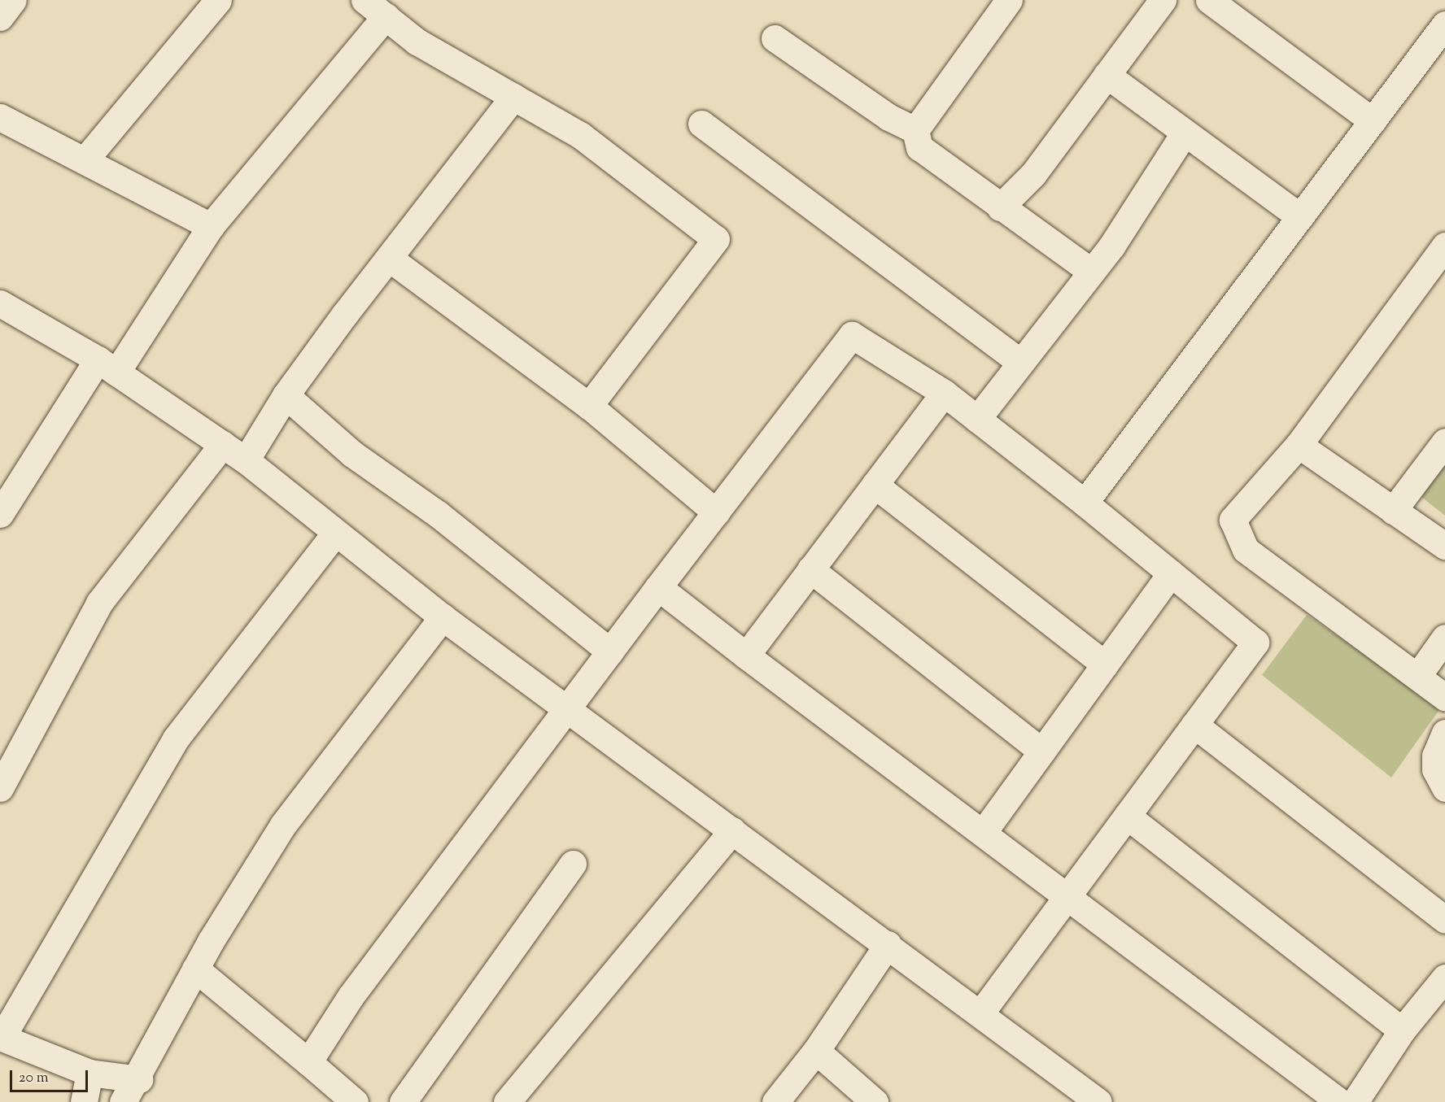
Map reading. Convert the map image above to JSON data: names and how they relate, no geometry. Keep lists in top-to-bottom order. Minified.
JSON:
{"scale_bar":"20 m"}
